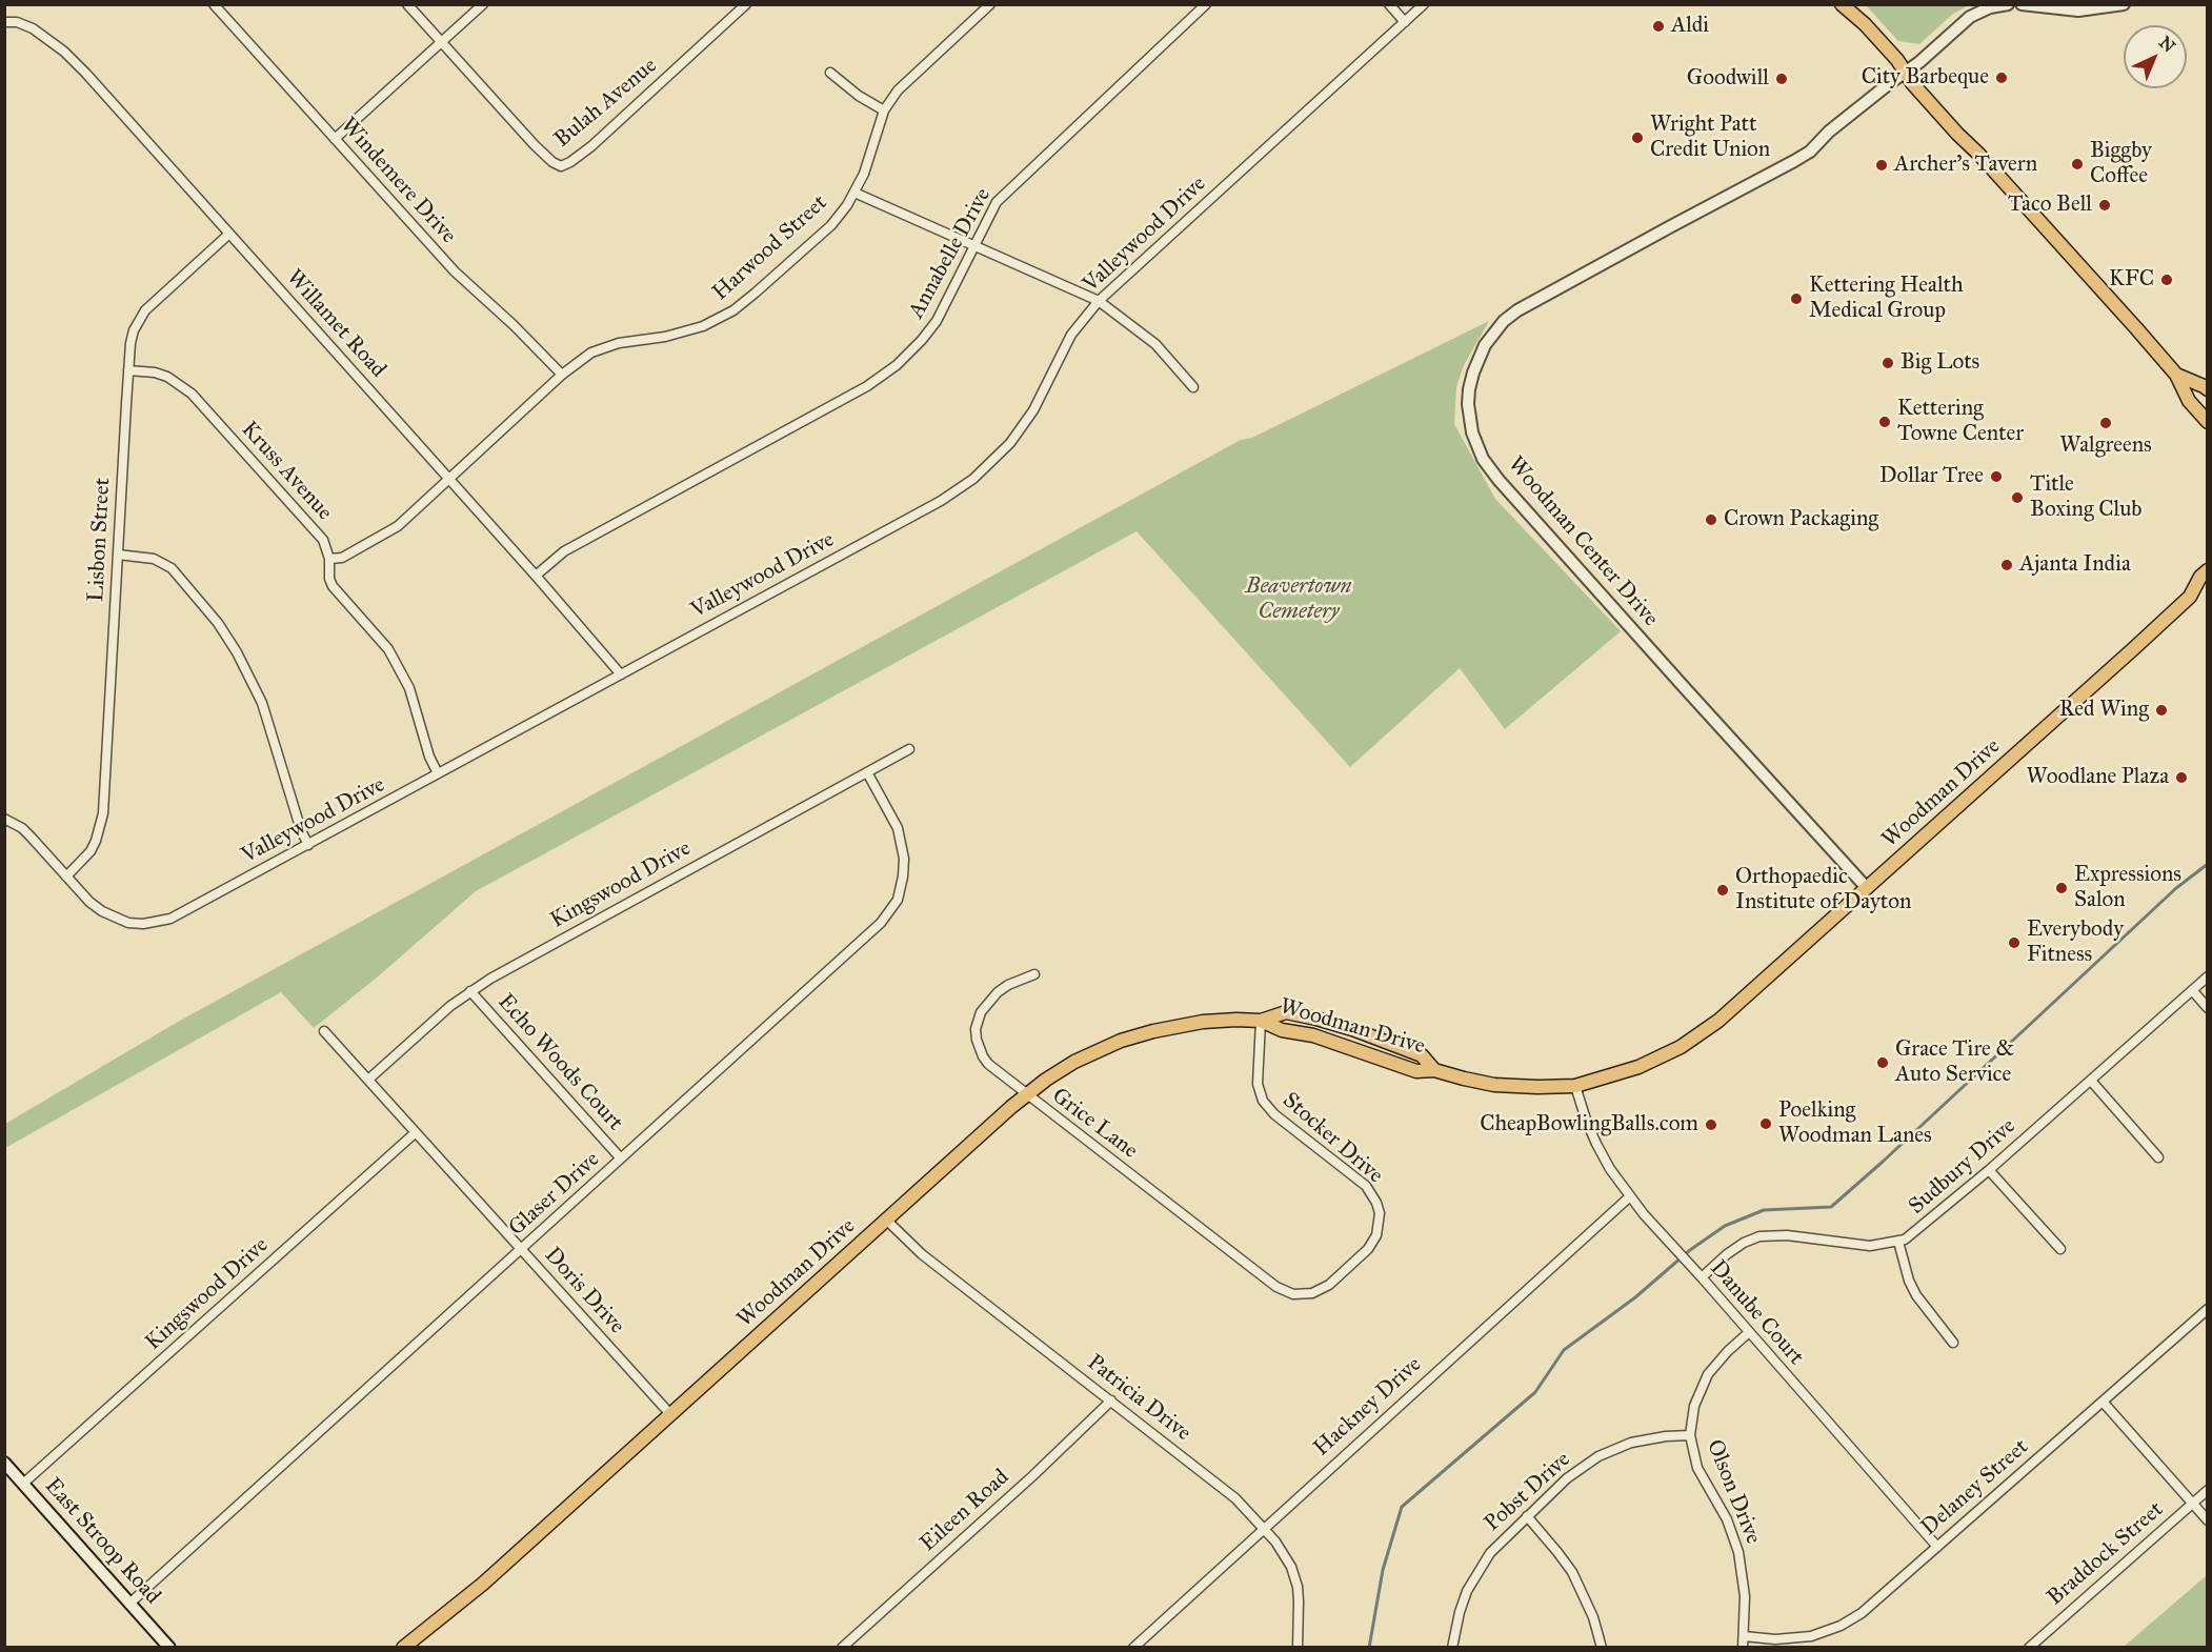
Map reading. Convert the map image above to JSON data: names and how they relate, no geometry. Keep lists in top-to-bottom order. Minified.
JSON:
{"streets":{"main road":["Woodman Drive"],"street":["Bulah Avenue","Windemere Drive","Valleywood Drive","Harwood Street","Annabelle Drive","Willamet Road","Kruss Avenue","Lisbon Street","Woodman Center Drive","Kingswood Drive","Echo Woods Court","Grice Lane","Stocker Drive","Sudbury Drive","Glaser Drive","Doris Drive","Danube Court","Patricia Drive","Hackney Drive","Delaney Street","Pobst Drive","Olson Drive","Eileen Road","East Stroop Road","Braddock Street"]},"crossings":[["Windemere Drive","Harwood Street"],["Valleywood Drive","Willamet Road"],["Valleywood Drive","Kruss Avenue"],["Valleywood Drive","Lisbon Street"],["Harwood Street","Willamet Road"],["Harwood Street","Kruss Avenue"],["Annabelle Drive","Willamet Road"],["Willamet Road","Lisbon Street"],["Kruss Avenue","Lisbon Street"],["Woodman Center Drive","Woodman Drive"],["Woodman Drive","Grice Lane"],["Woodman Drive","Stocker Drive"],["Woodman Drive","Doris Drive"],["Woodman Drive","Danube Court"],["Woodman Drive","Patricia Drive"],["Kingswood Drive","Echo Woods Court"],["Kingswood Drive","Glaser Drive"],["Kingswood Drive","Doris Drive"],["Kingswood Drive","East Stroop Road"],["Echo Woods Court","Glaser Drive"],["Grice Lane","Stocker Drive"],["Sudbury Drive","Danube Court"],["Glaser Drive","Doris Drive"],["Glaser Drive","East Stroop Road"],["Danube Court","Hackney Drive"],["Danube Court","Delaney Street"],["Danube Court","Olson Drive"],["Patricia Drive","Hackney Drive"],["Patricia Drive","Eileen Road"],["Delaney Street","Olson Drive"],["Pobst Drive","Olson Drive"]],"parks":["Beavertown Cemetery"],"places":["Aldi","City Barbeque","Goodwill","Wright Patt Credit Union","Biggby Coffee","Archer's Tavern","Taco Bell","KFC","Kettering Health Medical Group","Big Lots","Kettering Towne Center","Walgreens","Dollar Tree","Title Boxing Club","Crown Packaging","Ajanta India","Red Wing","Woodlane Plaza","Expressions Salon","Orthopaedic Institute of Dayton","Everybody Fitness","Grace Tire & Auto Service","Poelking Woodman Lanes","CheapBowlingBalls.com"],"north":"top right"}
